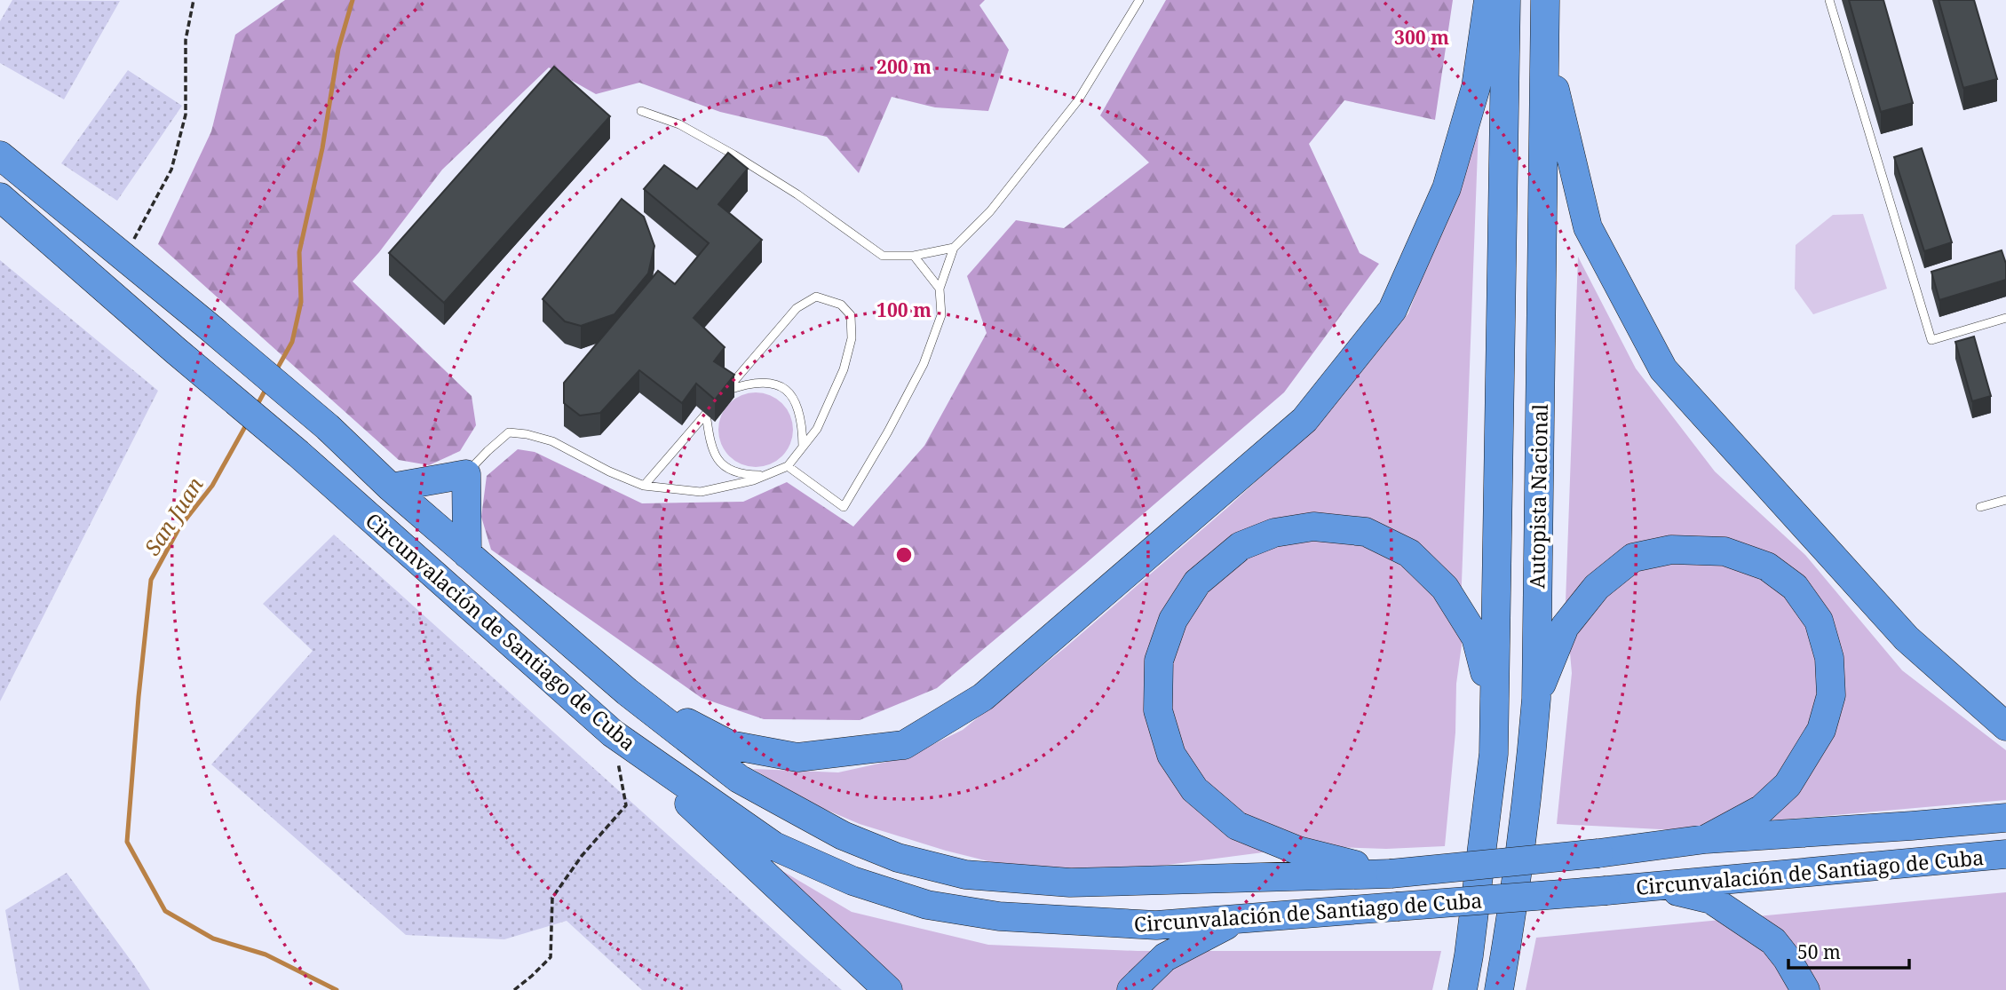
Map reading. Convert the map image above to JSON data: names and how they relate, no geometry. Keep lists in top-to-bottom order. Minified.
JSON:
{"streets":{"highway":["Autopista Nacional","Circunvalación de Santiago de Cuba"]},"water":["San Juan"],"scale_bar":"50 m","rings":["300 m","200 m","100 m"]}
